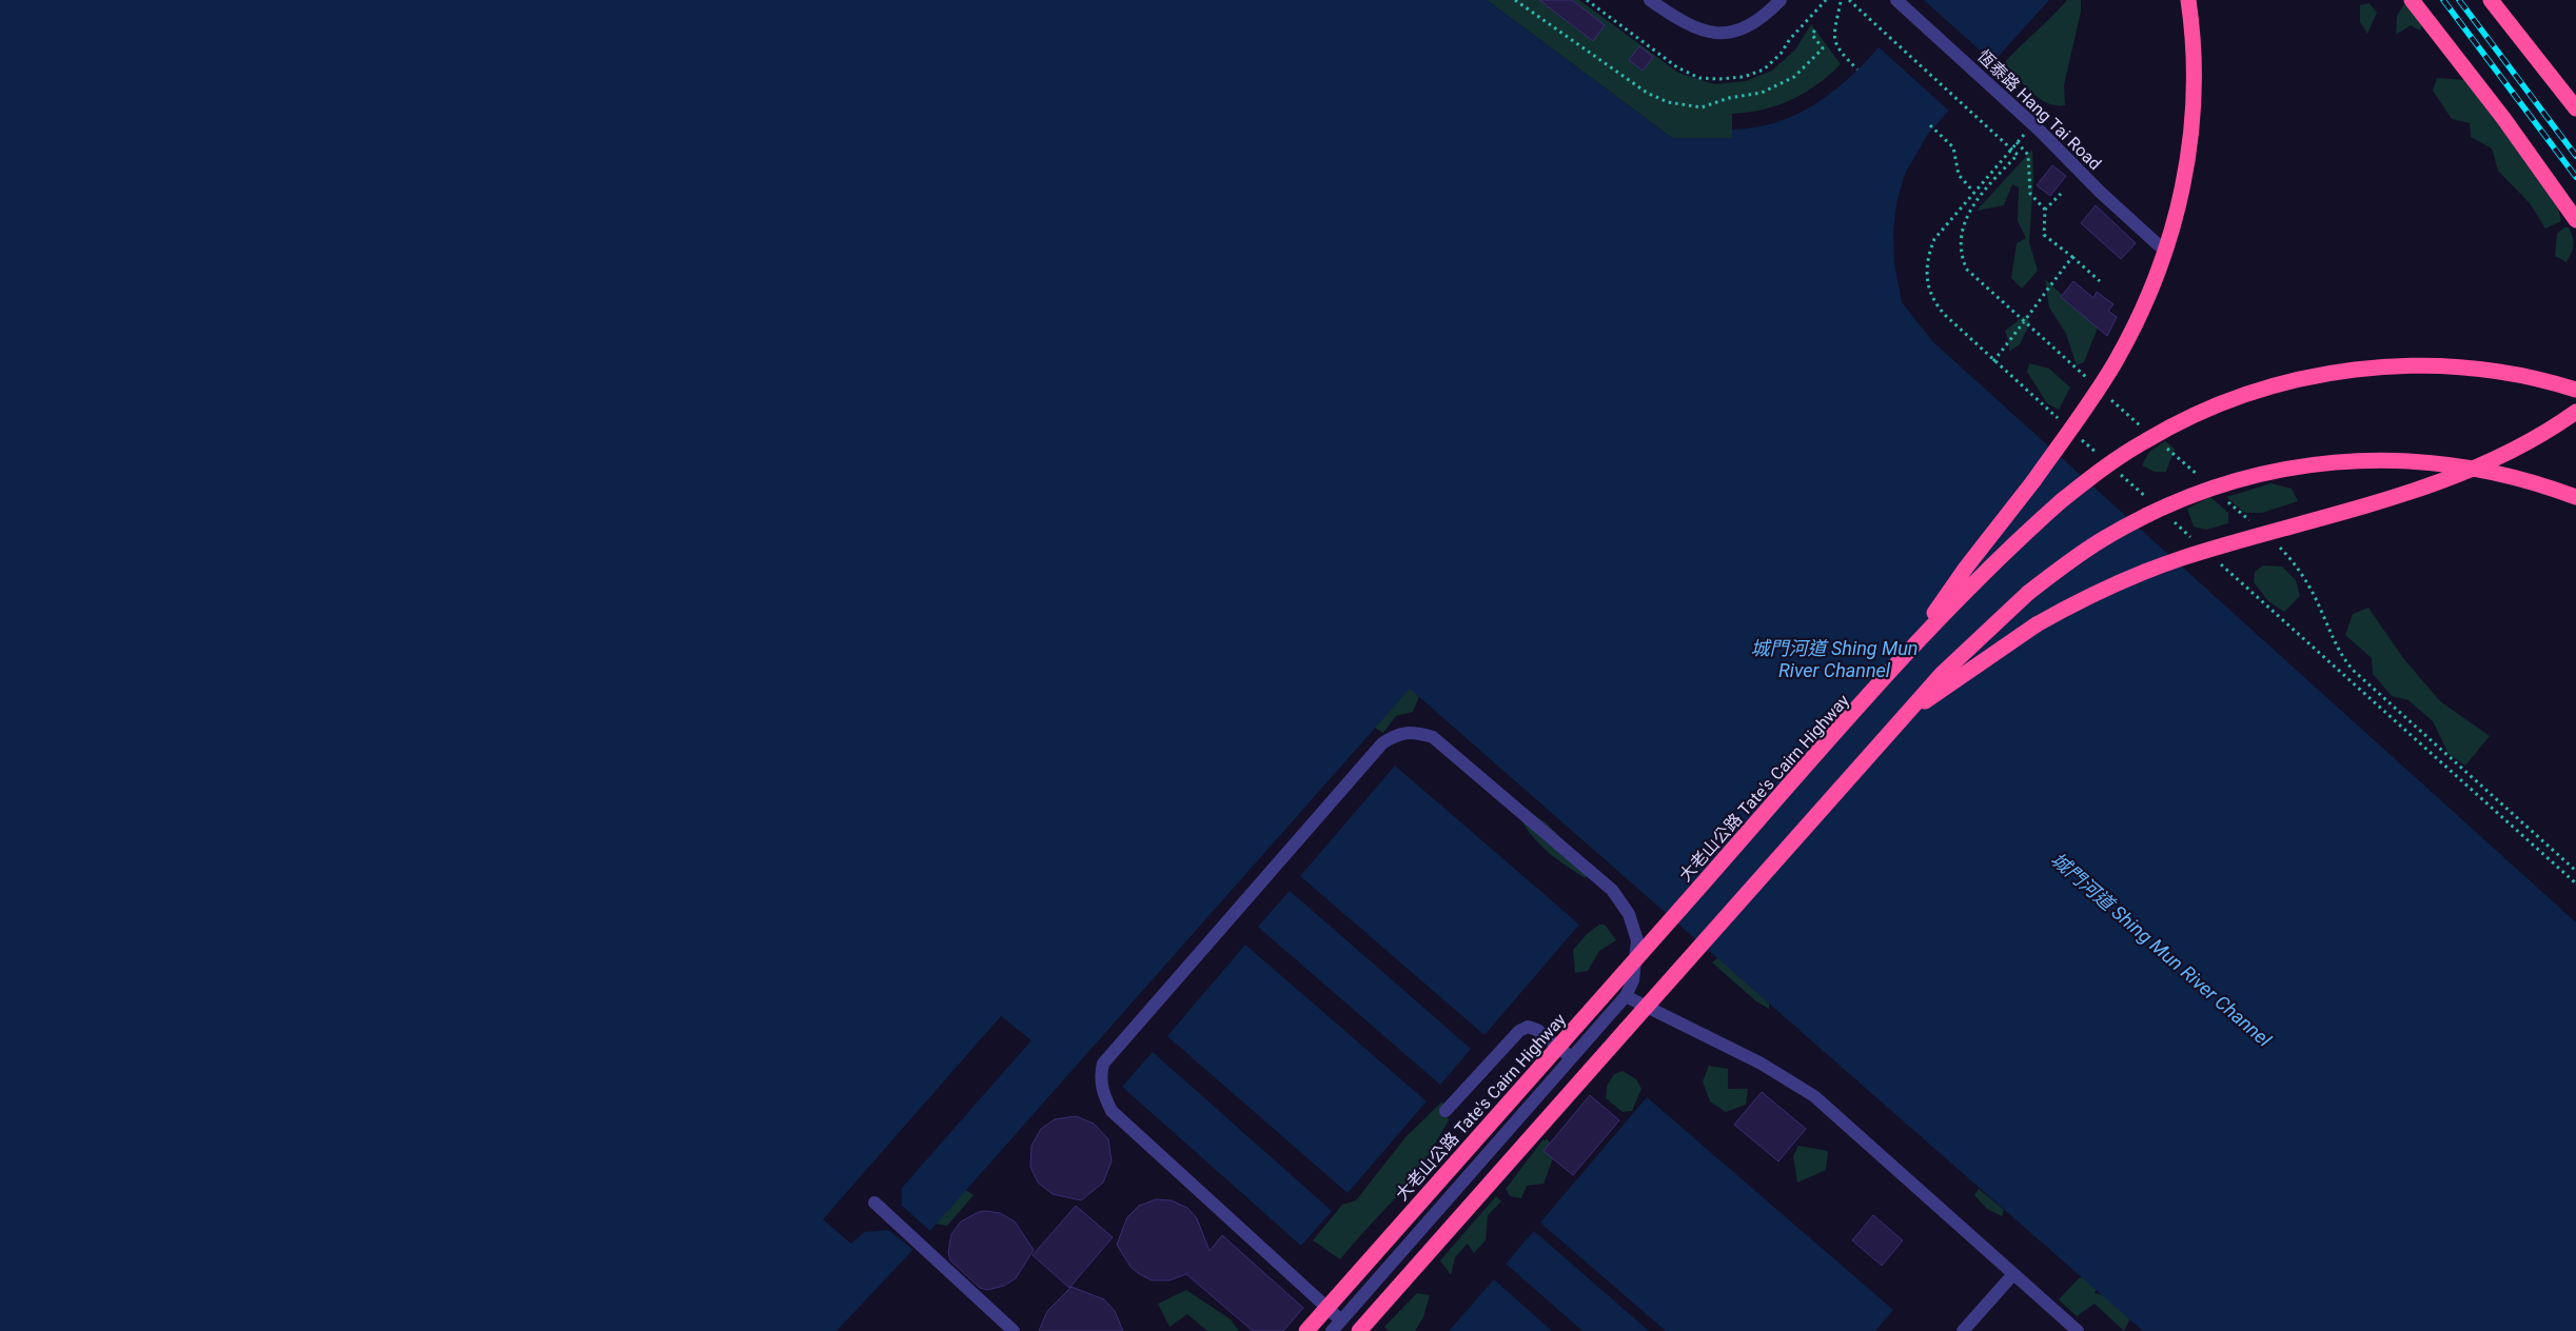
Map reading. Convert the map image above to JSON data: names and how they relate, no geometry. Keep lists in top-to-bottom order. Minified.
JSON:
{"streets":{"highway":["大老山公路 Tate's Cairn Highway"],"street":["恆泰路 Hang Tai Road"]},"water":["城門河道 Shing Mun River Channel"]}
